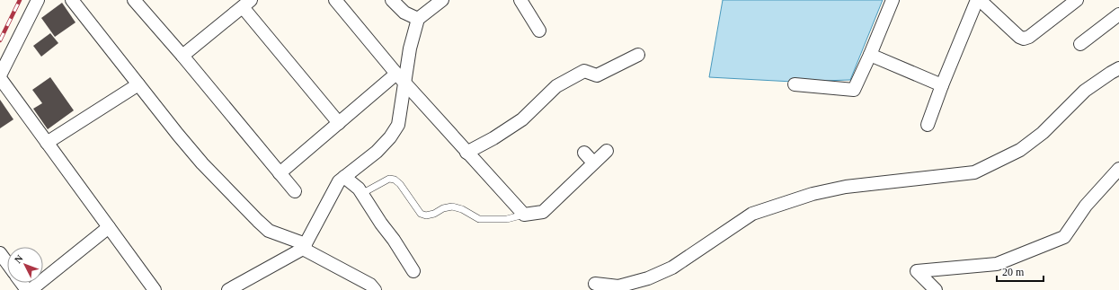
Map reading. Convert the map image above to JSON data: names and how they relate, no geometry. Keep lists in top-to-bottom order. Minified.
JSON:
{"scale_bar":"20 m","north":"top left"}
